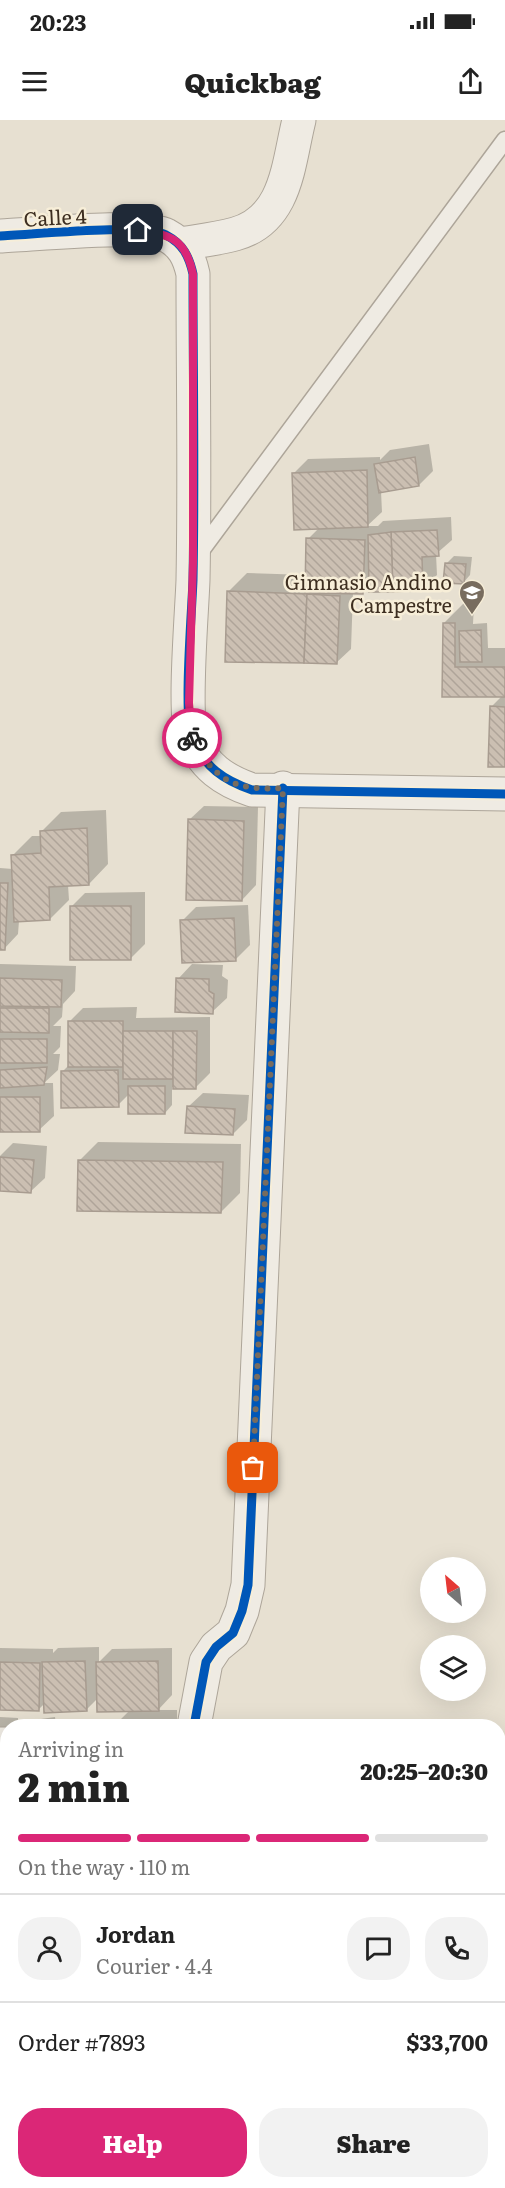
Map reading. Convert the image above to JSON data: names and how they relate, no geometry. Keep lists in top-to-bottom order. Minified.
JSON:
{"streets":{"street":["Calle 4"]},"places":{"school or university":["Gimnasio Andino Campestre"]},"north":"top left","page":{"status":"20:23","header":"Quickbag","heading":["2 min","Arriving in","20:25–20:30"],"panel":["Jordan","Courier · 4.4","Order #7893","$33,700"],"bar":"On the way · 110 m","buttons":["Help","Share"]}}
